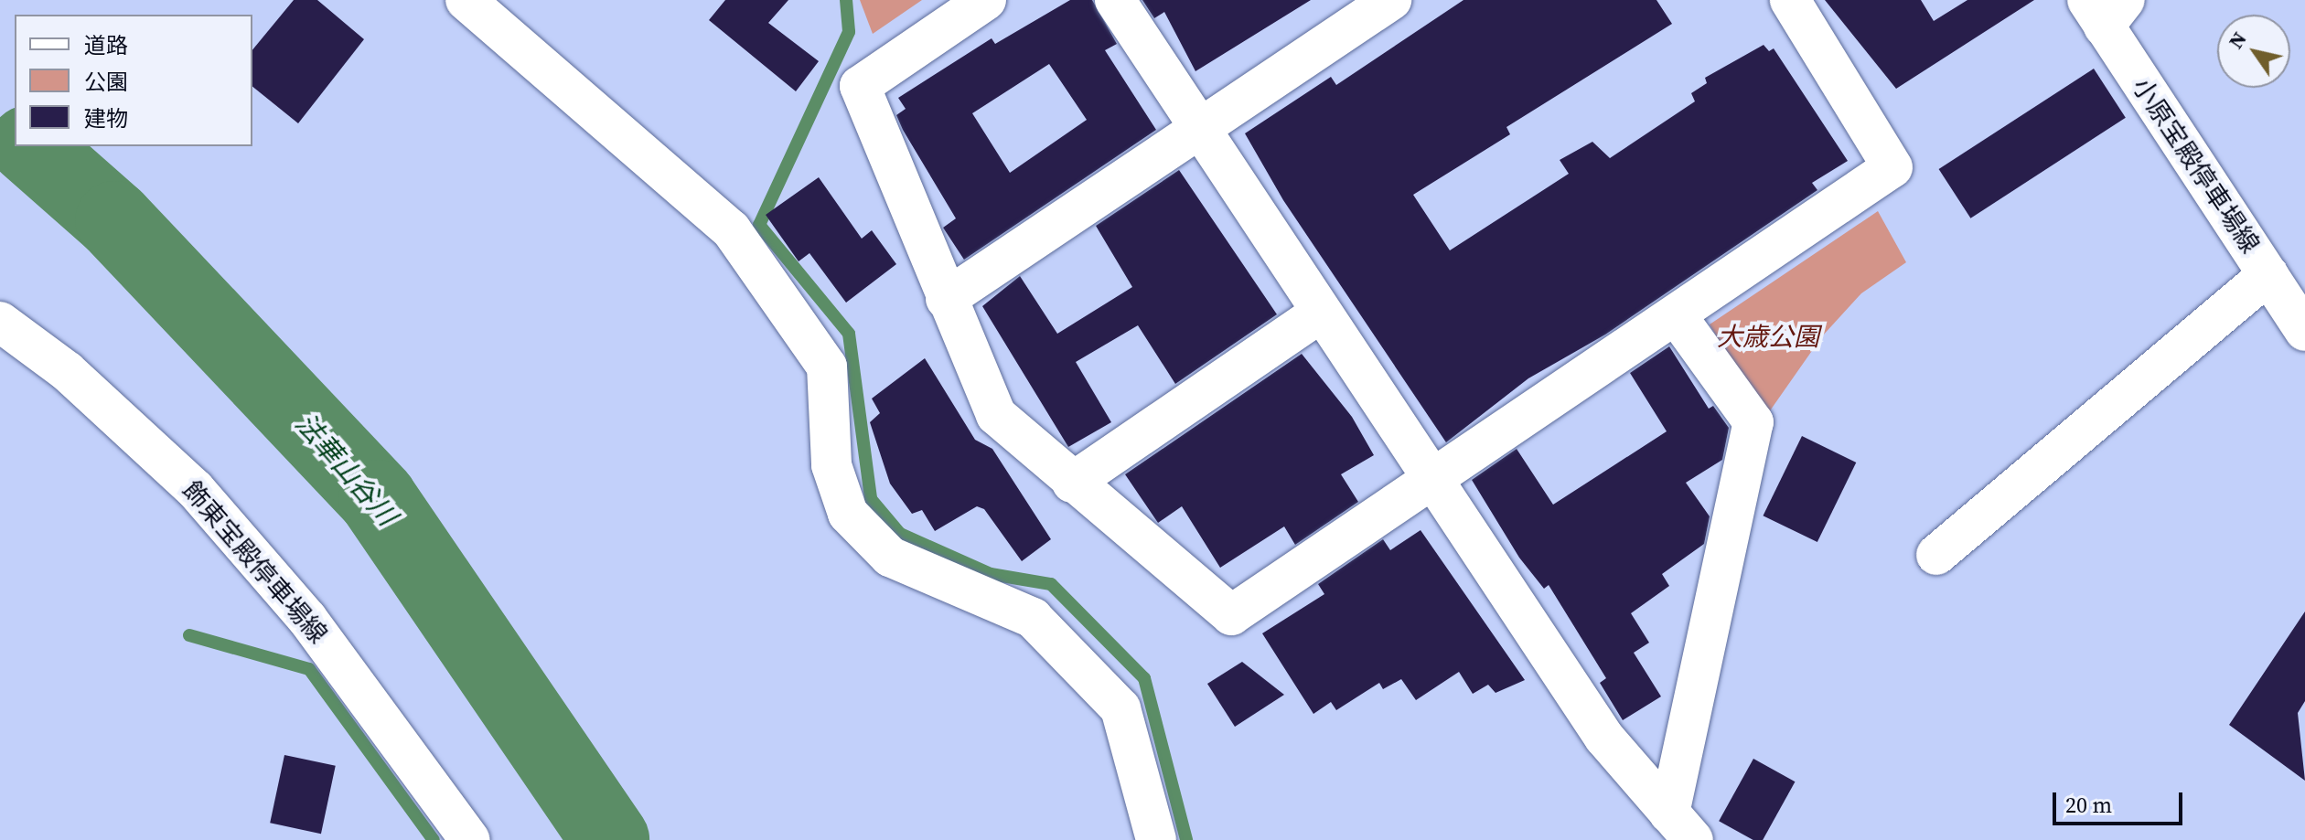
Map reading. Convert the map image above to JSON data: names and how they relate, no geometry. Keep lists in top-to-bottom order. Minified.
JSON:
{"streets":{"street":["小原宝殿停車場線","飾東宝殿停車場線"]},"water":["法華山谷川"],"parks":["大歳公園"],"legend":["道路","公園","建物"],"scale_bar":"20 m","north":"top left"}
